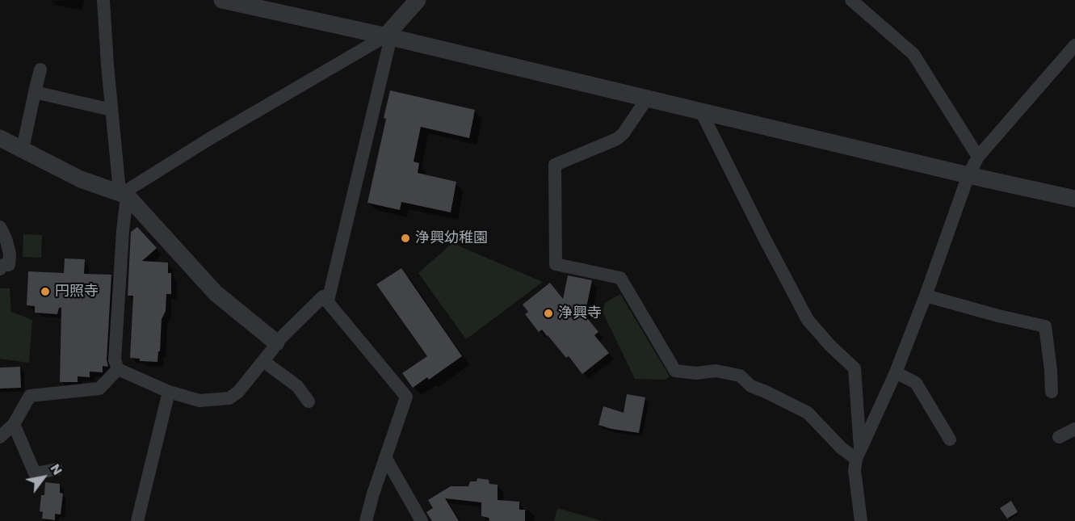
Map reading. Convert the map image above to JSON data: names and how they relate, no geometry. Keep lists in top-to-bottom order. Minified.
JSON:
{"places":["浄興幼稚園","円照寺","浄興寺"],"north":"top right"}
